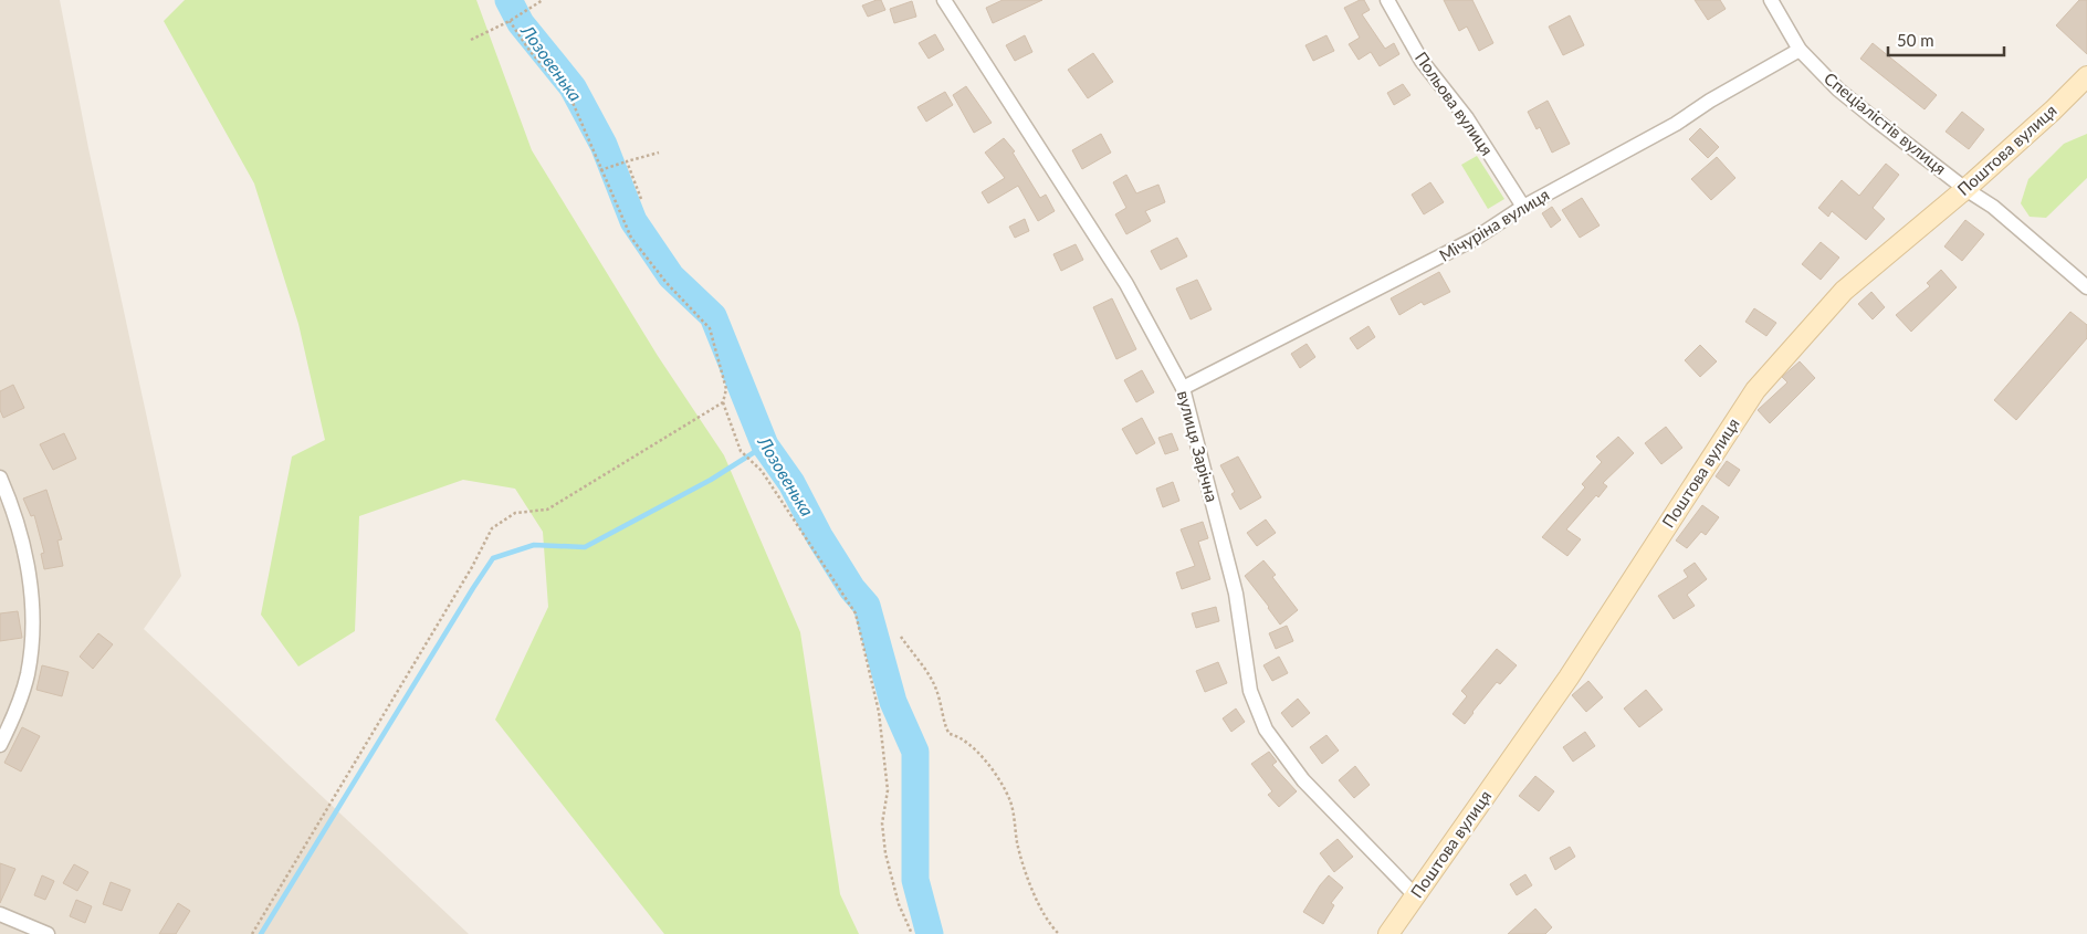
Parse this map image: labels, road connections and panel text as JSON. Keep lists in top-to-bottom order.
{
  "streets": {
    "street": [
      "Польова вулиця",
      "Спеціалістів вулиця",
      "Поштова вулиця",
      "Мічуріна вулиця",
      "вулиця Зарічна"
    ]
  },
  "crossings": [
    ["Польова вулиця", "Мічуріна вулиця"],
    ["Спеціалістів вулиця", "Поштова вулиця"],
    ["Спеціалістів вулиця", "Мічуріна вулиця"],
    ["Поштова вулиця", "вулиця Зарічна"],
    ["Мічуріна вулиця", "вулиця Зарічна"]
  ],
  "water": ["Лозовенька"],
  "scale_bar": "50 m"
}
